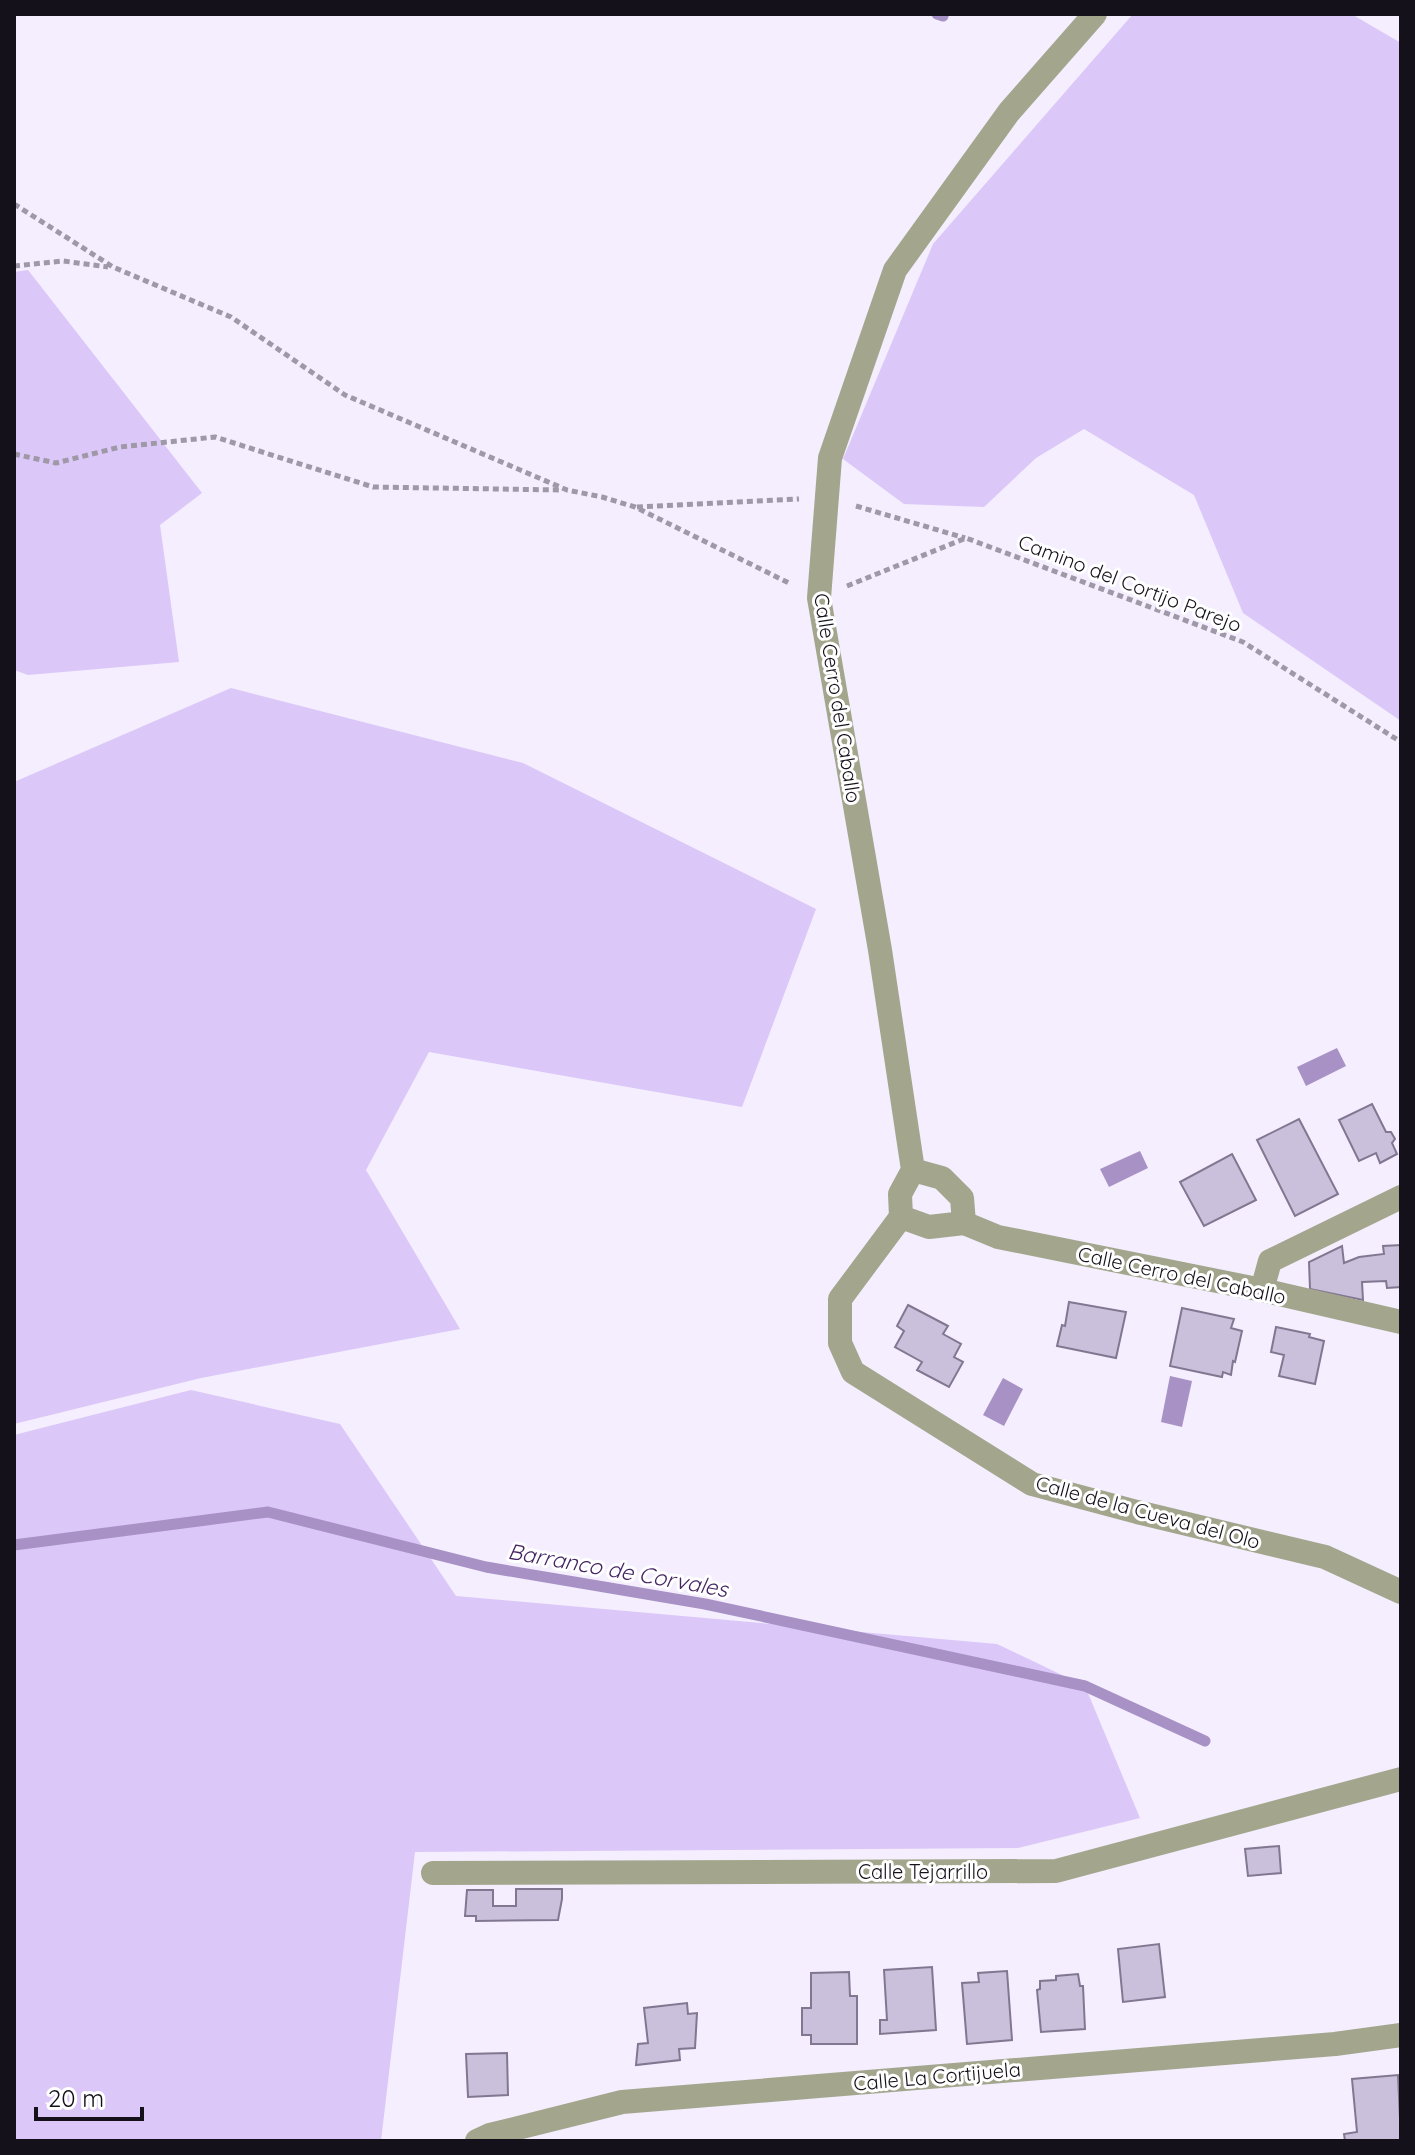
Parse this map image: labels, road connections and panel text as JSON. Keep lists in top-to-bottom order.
{
  "streets": {
    "street": [
      "Calle Cerro del Caballo",
      "Calle de la Cueva del Olo",
      "Calle Tejarrillo",
      "Calle La Cortijuela"
    ],
    "path": ["Camino del Cortijo Parejo"]
  },
  "crossings": [
    ["Camino del Cortijo Parejo", "Calle Cerro del Caballo"],
    ["Calle Cerro del Caballo", "Calle de la Cueva del Olo"]
  ],
  "water": ["Barranco de Corvales"],
  "scale_bar": "20 m"
}
